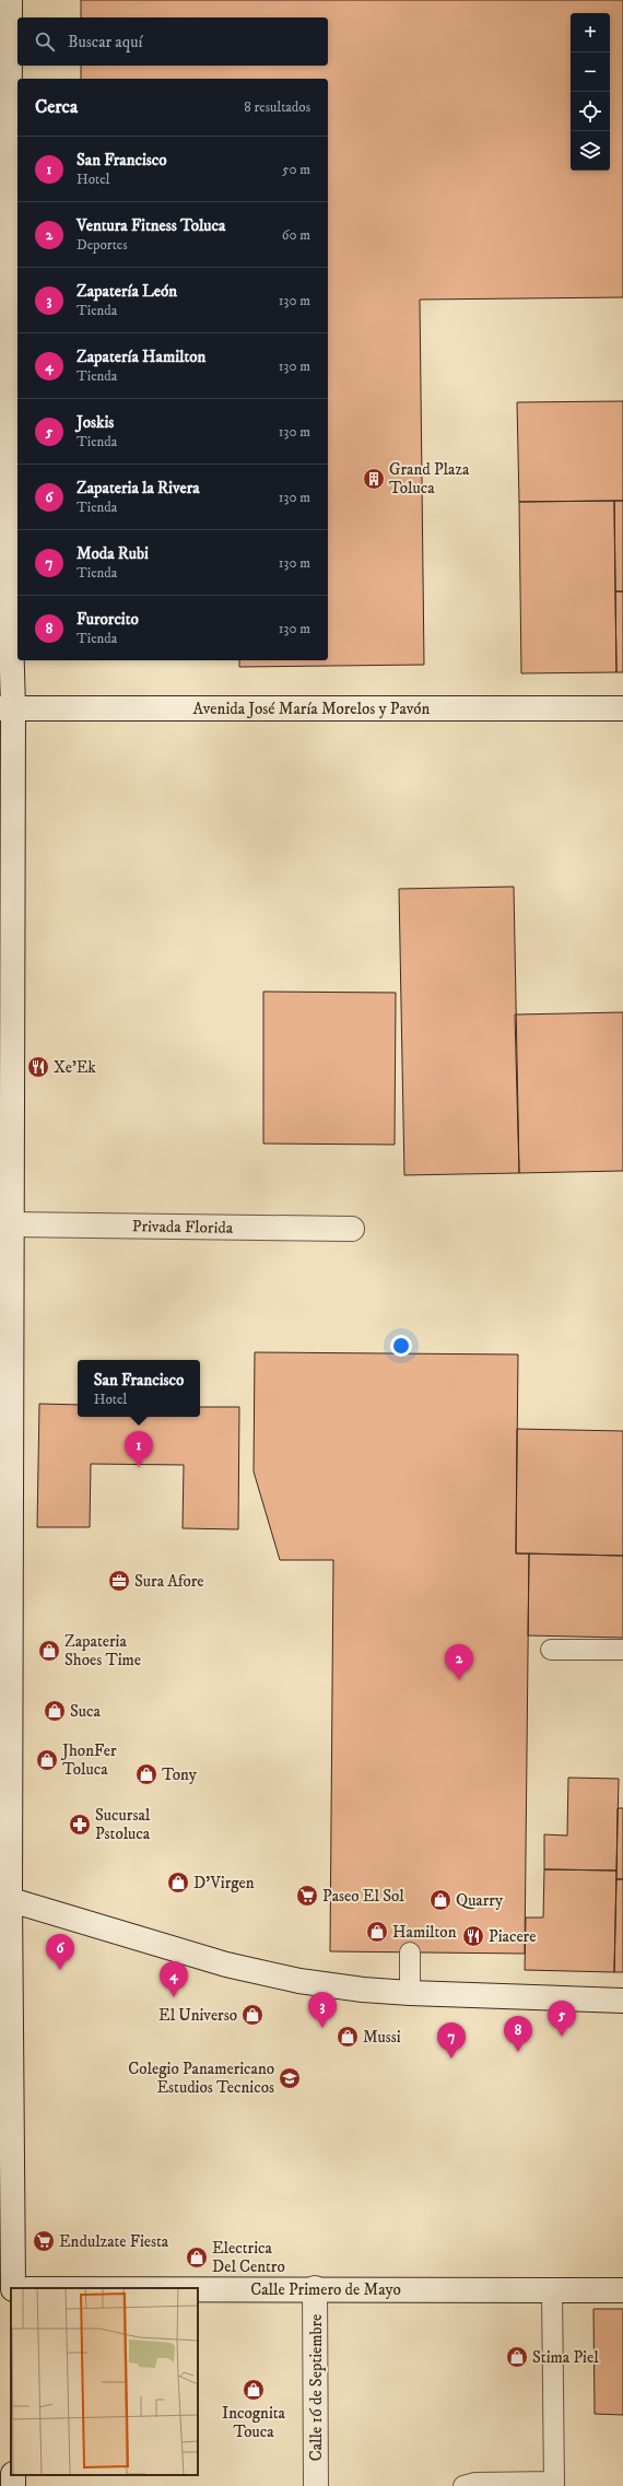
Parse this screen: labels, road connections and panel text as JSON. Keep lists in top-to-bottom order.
{
  "streets": {
    "main road": [
      "Avenida José María Morelos y Pavón",
      "Privada Florida",
      "Calle Primero de Mayo",
      "Calle 16 de Septiembre"
    ]
  },
  "crossings": [
    ["Calle Primero de Mayo", "Calle 16 de Septiembre"]
  ],
  "places": {
    "building": ["Grand Plaza Toluca"],
    "restaurant": ["Xe'Ek", "Piacere"],
    "office": ["Sura Afore"],
    "shop": [
      "Zapateria Shoes Time",
      "Suca",
      "JhonFer Toluca",
      "Tony",
      "D'Virgen",
      "Quarry",
      "Hamilton",
      "El Universo",
      "Mussi",
      "Electrica Del Centro",
      "Stima Piel",
      "Incognita Touca"
    ],
    "pharmacy": ["Sucursal Pstoluca"],
    "supermarket": ["Paseo El Sol", "Endulzate Fiesta"],
    "school or university": ["Colegio Panamericano Estudios Tecnicos"]
  },
  "page": {
    "map_buttons": ["+", "−"],
    "search": "Buscar aquí",
    "heading": ["Cerca", "8 resultados"],
    "list": [
      {
        "mark": "1",
        "name": "San Francisco",
        "note": "Hotel",
        "value": "50 m"
      },
      {
        "mark": "2",
        "name": "Ventura Fitness Toluca",
        "note": "Deportes",
        "value": "60 m"
      },
      {
        "mark": "3",
        "name": "Zapatería León",
        "note": "Tienda",
        "value": "130 m"
      },
      {
        "mark": "4",
        "name": "Zapatería Hamilton",
        "note": "Tienda",
        "value": "130 m"
      },
      {
        "mark": "5",
        "name": "Joskis",
        "note": "Tienda",
        "value": "130 m"
      },
      {
        "mark": "6",
        "name": "Zapateria la Rivera",
        "note": "Tienda",
        "value": "130 m"
      },
      {
        "mark": "7",
        "name": "Moda Rubi",
        "note": "Tienda",
        "value": "130 m"
      },
      {
        "mark": "8",
        "name": "Furorcito",
        "note": "Tienda",
        "value": "130 m"
      }
    ],
    "popup": ["San Francisco", "Hotel"],
    "pins": [
      "1",
      "2",
      "6",
      "4",
      "3",
      "5",
      "8",
      "7"
    ]
  }
}
